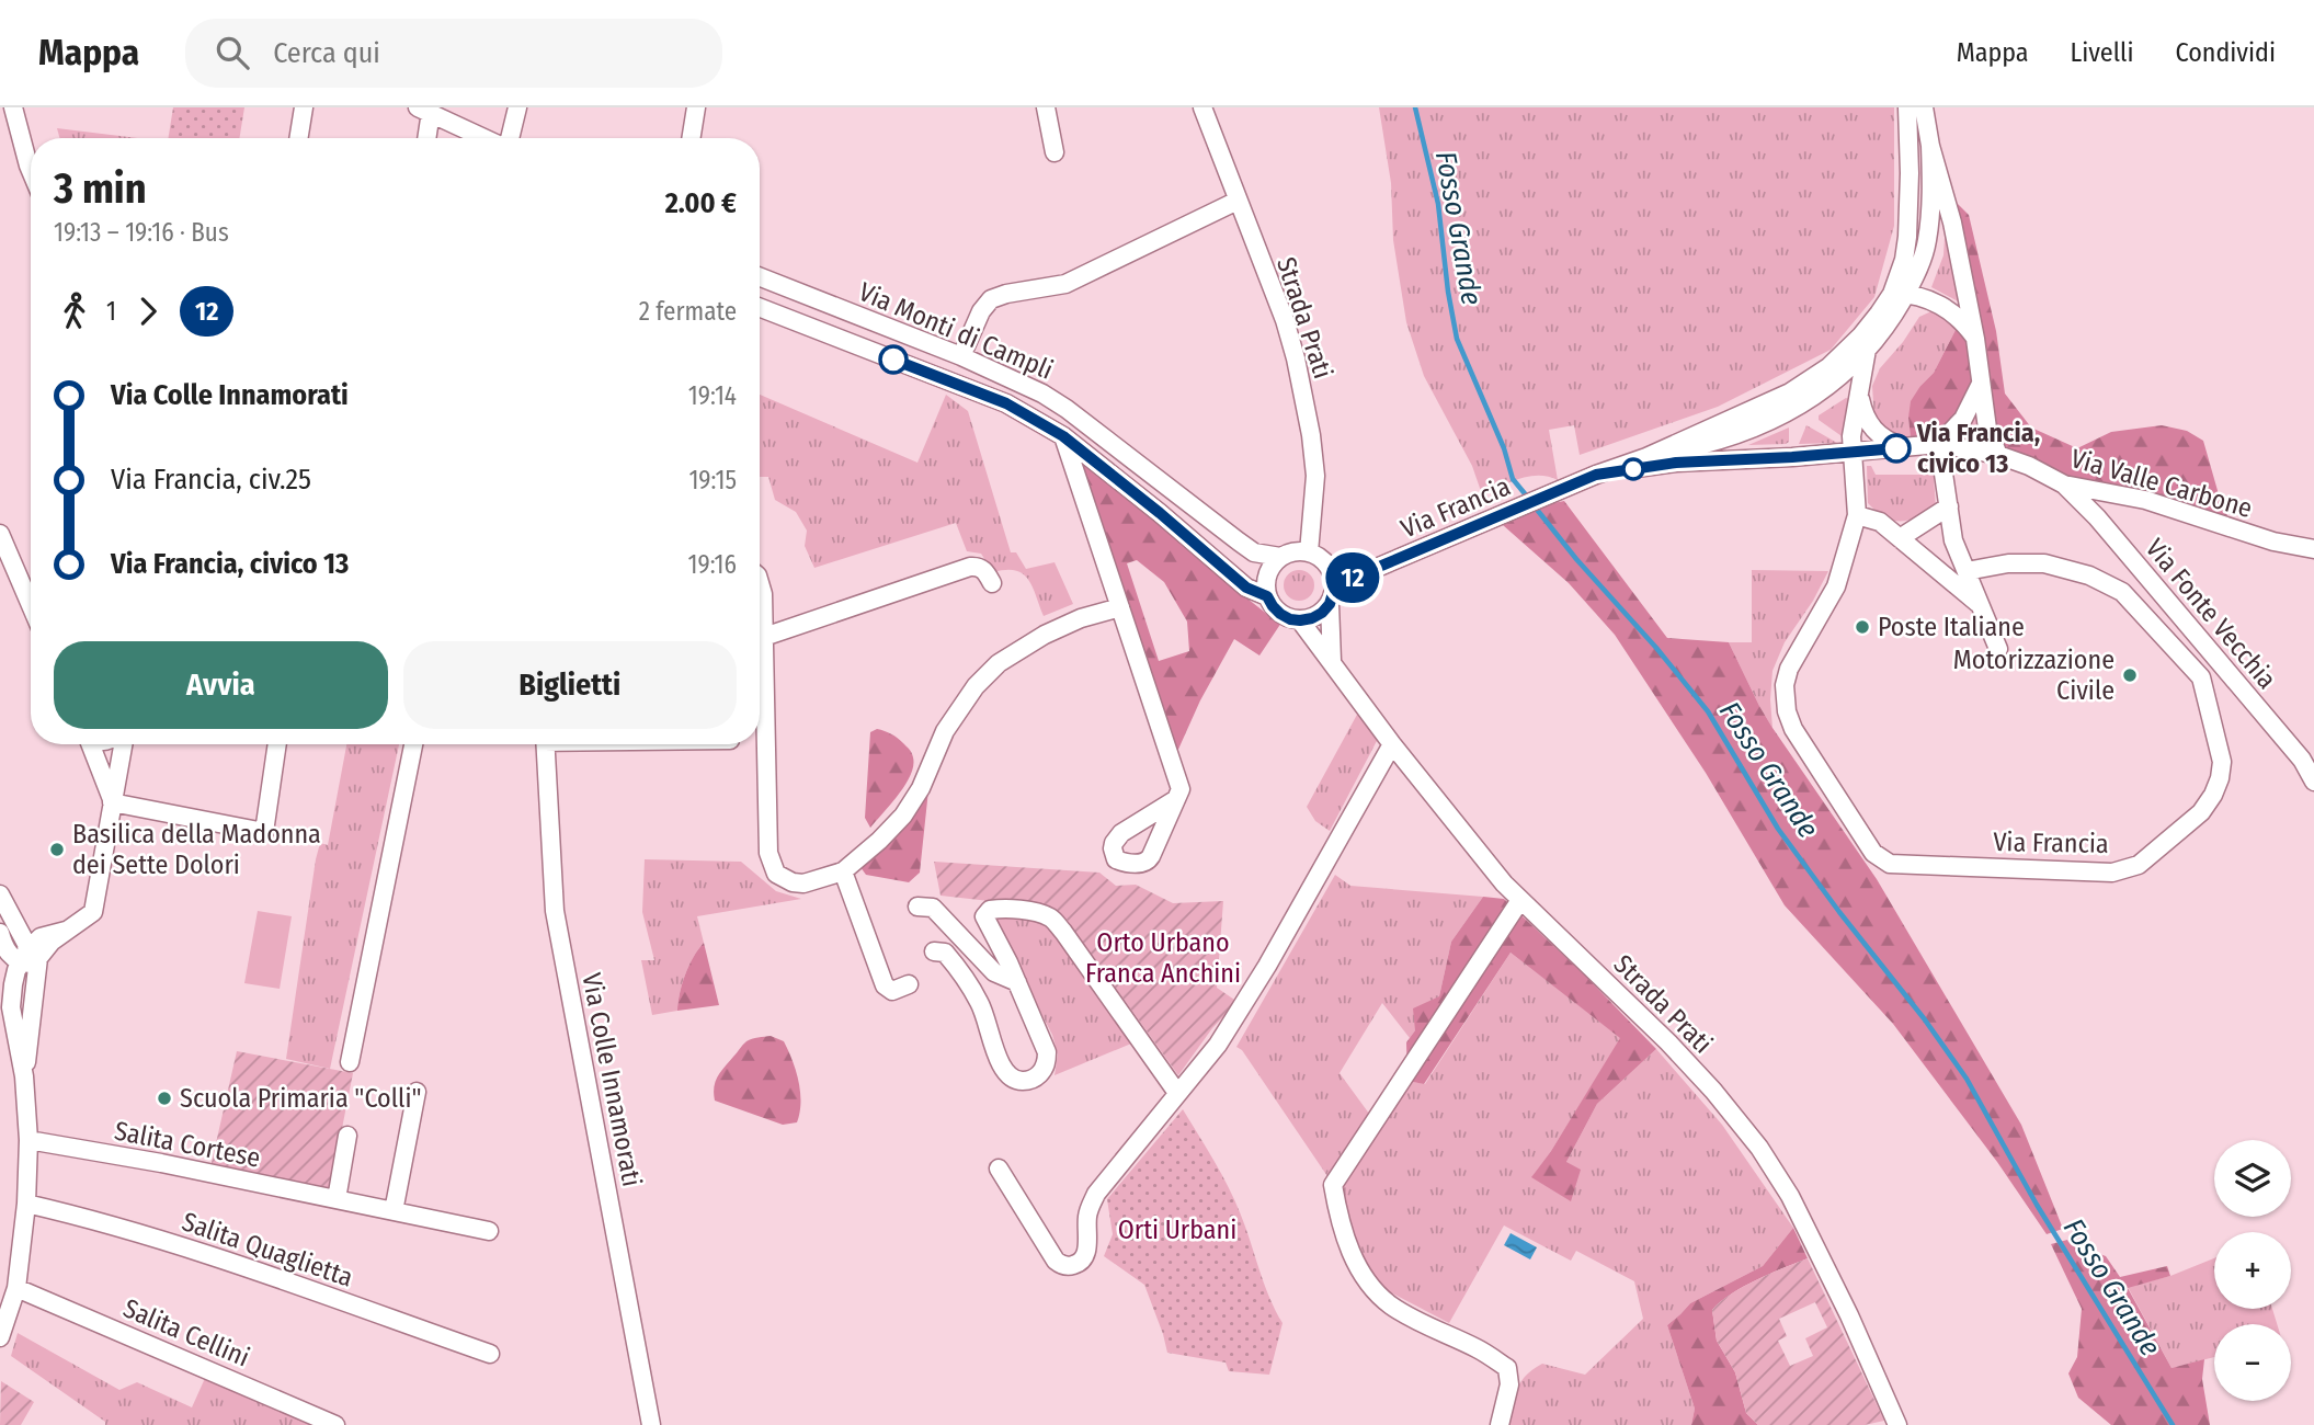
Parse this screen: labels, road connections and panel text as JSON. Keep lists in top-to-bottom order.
{
  "streets": {
    "street": [
      "Strada Prati",
      "Via Monti di Campli",
      "Via Valle Carbone",
      "Via Francia",
      "Via Fonte Vecchia",
      "Via Colle Innamorati",
      "Salita Cortese",
      "Salita Quaglietta",
      "Salita Cellini"
    ]
  },
  "crossings": [
    ["Strada Prati", "Via Monti di Campli"],
    ["Strada Prati", "Via Francia"],
    ["Via Monti di Campli", "Via Francia"],
    ["Via Valle Carbone", "Via Francia"],
    ["Via Valle Carbone", "Via Fonte Vecchia"]
  ],
  "water": ["Fosso Grande"],
  "parks": ["Orto Urbano Franca Anchini", "Orti Urbani"],
  "places": [
    "Via Francia, civico 13",
    "Poste Italiane",
    "Motorizzazione Civile",
    "Basilica della Madonna dei Sette Dolori",
    "Scuola Primaria \"Colli\""
  ],
  "lines": ["bus line 12"],
  "page": {
    "header": "Mappa",
    "search": "Cerca qui",
    "nav": ["Mappa", "Livelli", "Condividi"],
    "on_map": "12",
    "heading": ["3 min", "19:13 – 19:16 · Bus", "2.00 €"],
    "legs": ["1", "12", "2 fermate"],
    "list": [
      {
        "name": "Via Colle Innamorati",
        "value": "19:14"
      },
      {
        "name": "Via Francia, civ.25",
        "value": "19:15"
      },
      {
        "name": "Via Francia, civico 13",
        "value": "19:16"
      }
    ],
    "buttons": ["Avvia", "Biglietti"],
    "map_buttons": ["+", "−"]
  }
}
